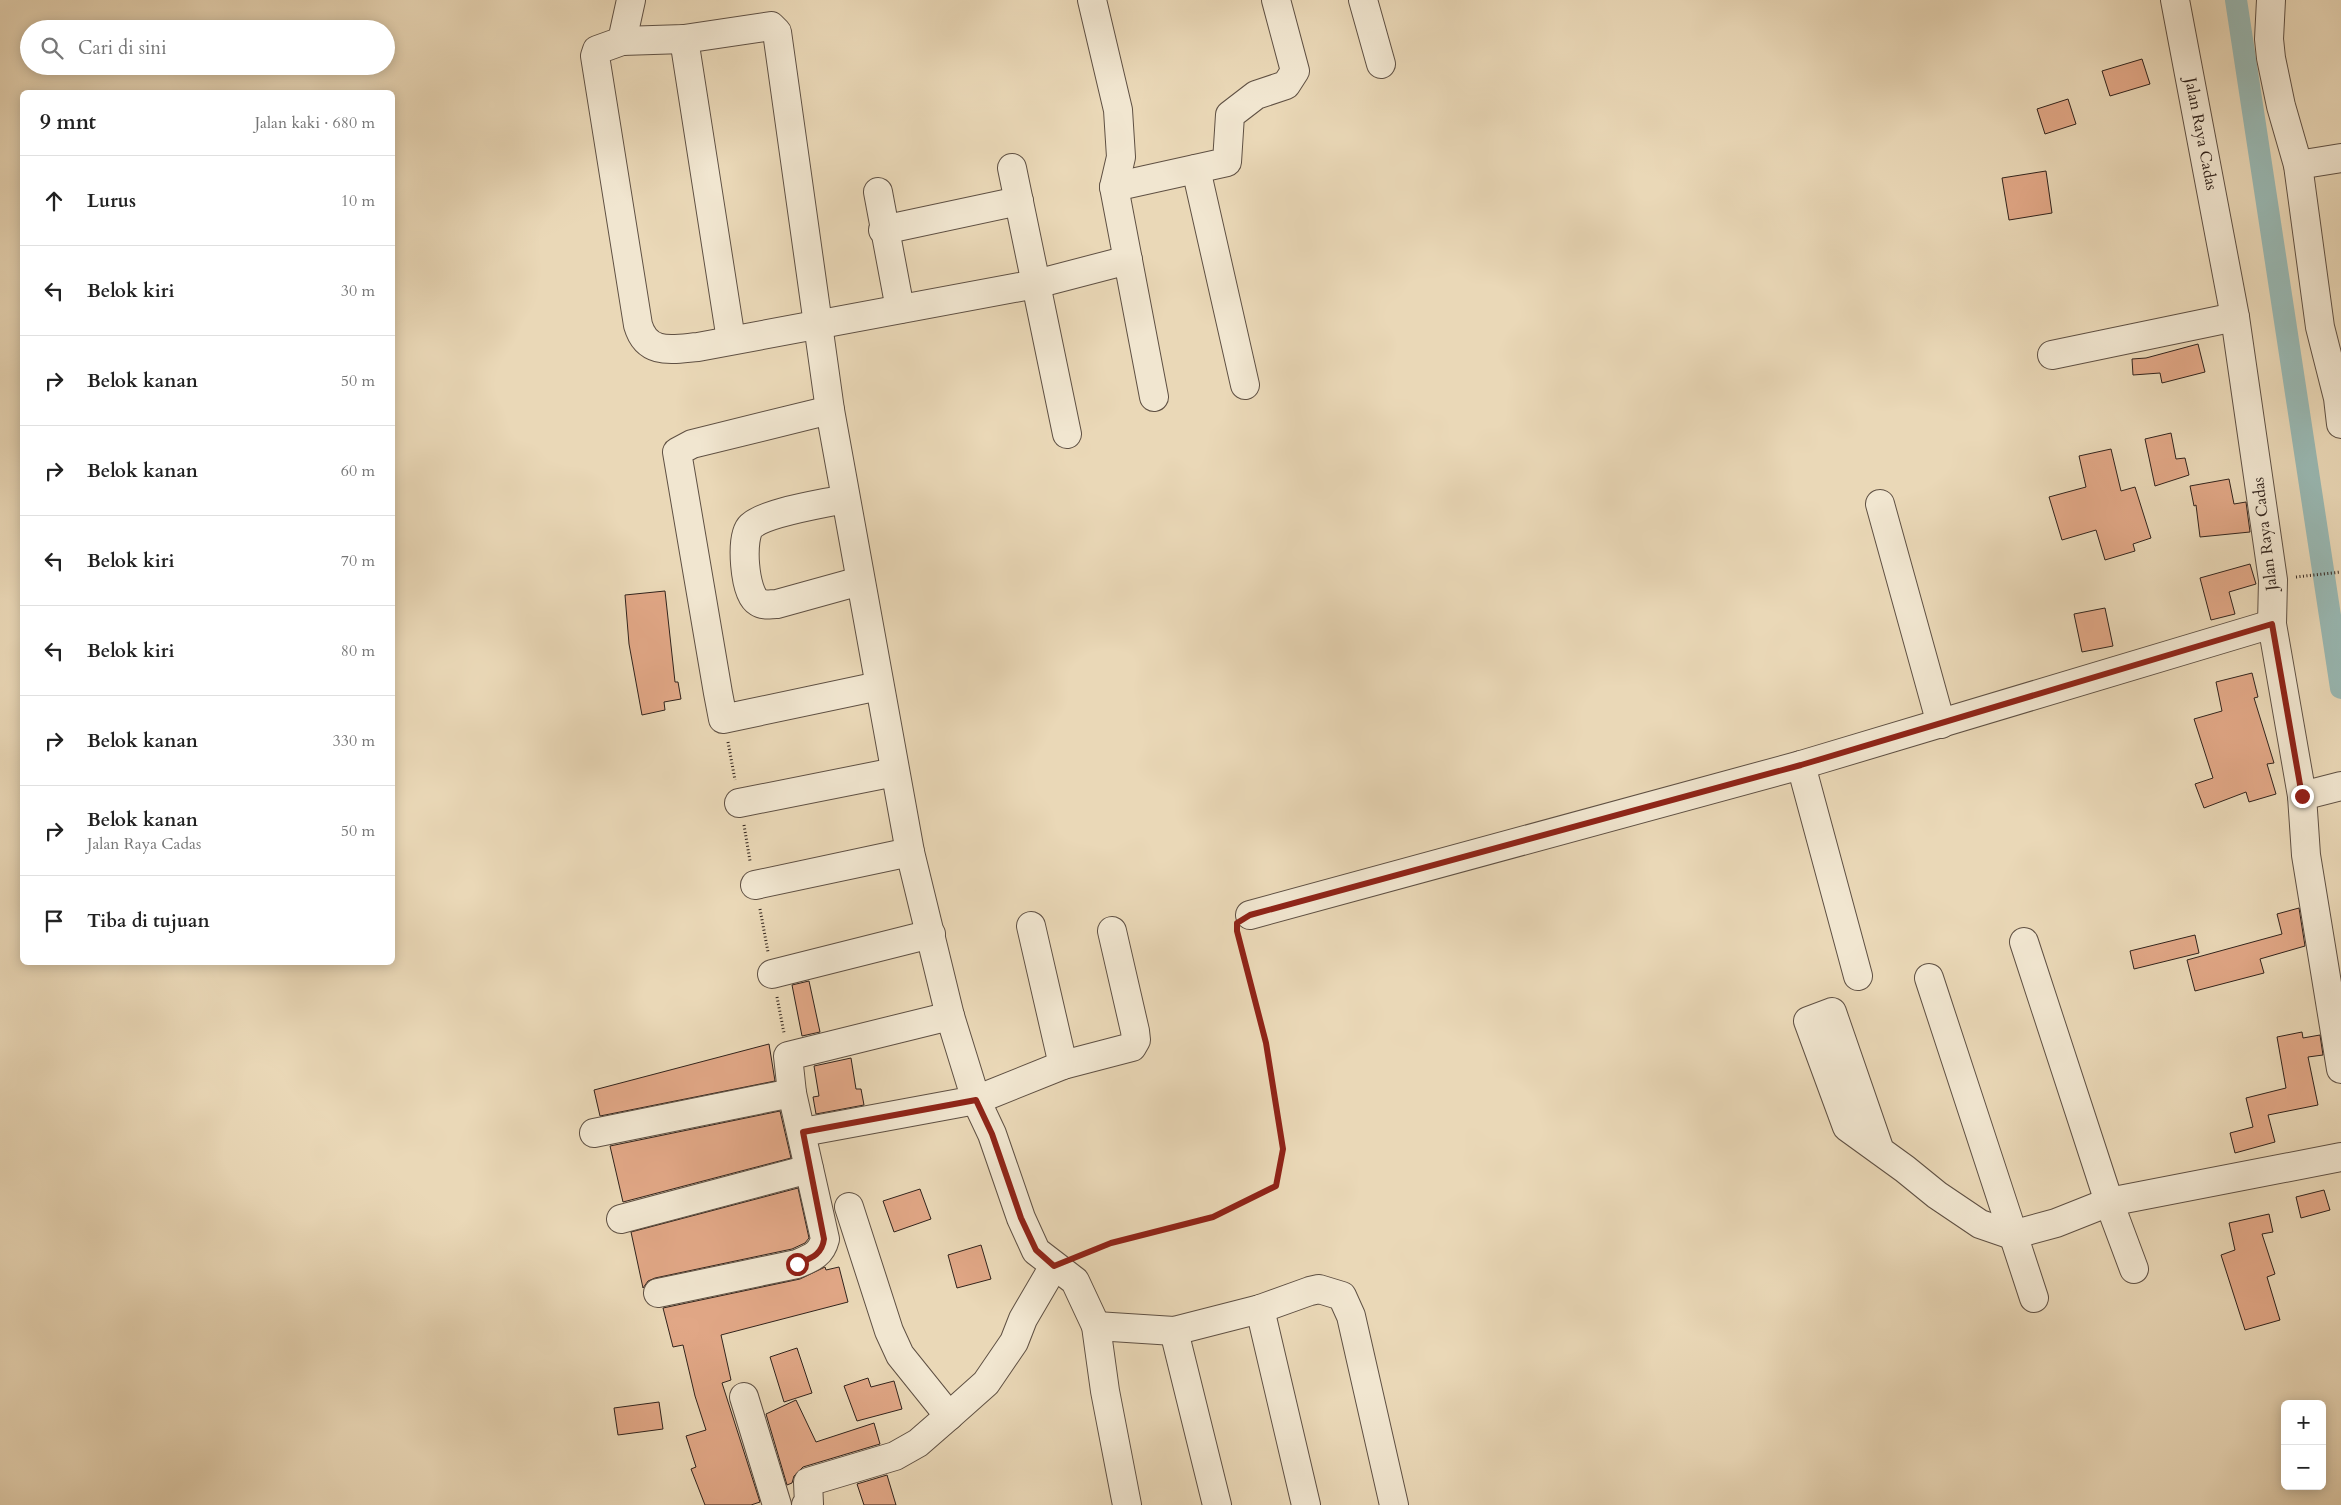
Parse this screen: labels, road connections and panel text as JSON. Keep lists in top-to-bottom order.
{
  "streets": {
    "street": ["Jalan Raya Cadas"]
  },
  "page": {
    "search": "Cari di sini",
    "heading": ["9 mnt", "Jalan kaki · 680 m"],
    "list": [
      ["Lurus", "10 m"],
      ["Belok kiri", "30 m"],
      ["Belok kanan", "50 m"],
      ["Belok kanan", "60 m"],
      ["Belok kiri", "70 m"],
      ["Belok kiri", "80 m"],
      ["Belok kanan", "330 m"],
      ["Belok kanan", "Jalan Raya Cadas", "50 m"],
      "Tiba di tujuan"
    ],
    "map_buttons": ["+", "−"]
  }
}
